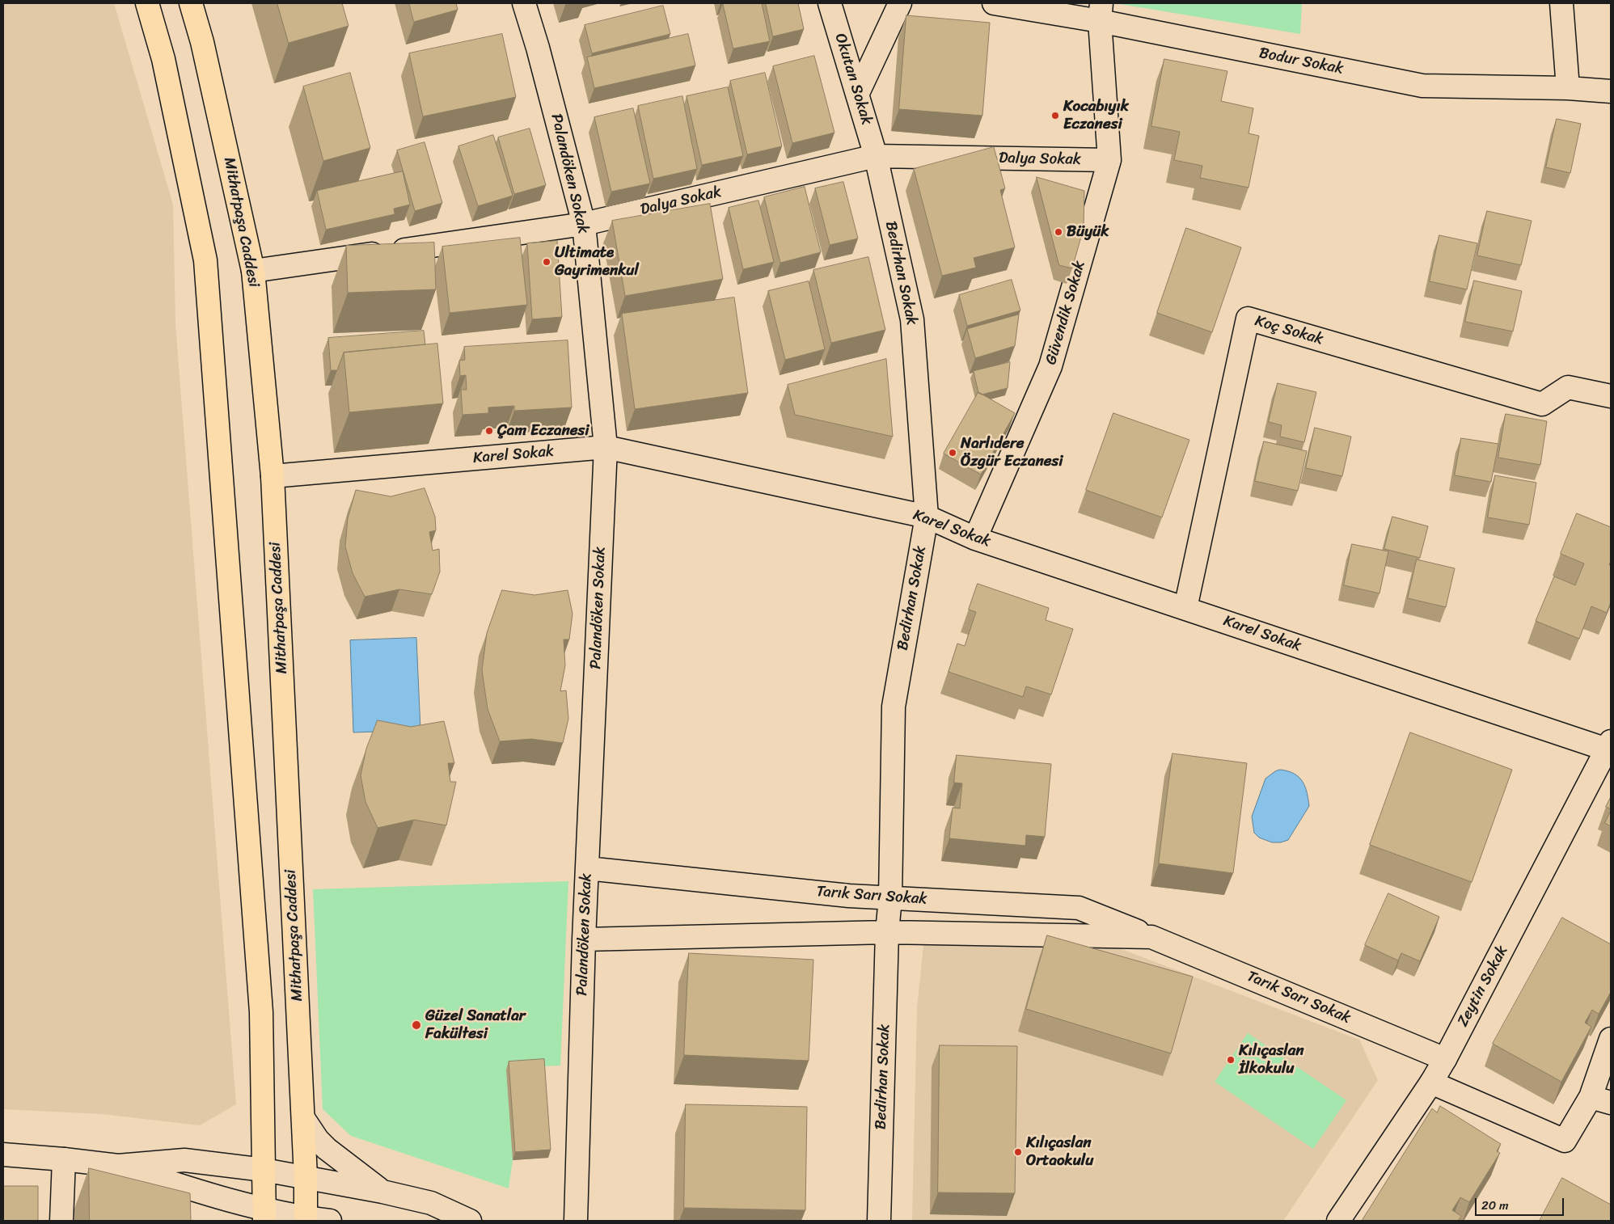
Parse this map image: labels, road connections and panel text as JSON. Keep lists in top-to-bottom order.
{
  "streets": {
    "main road": ["Mithatpaşa Caddesi"],
    "street": [
      "Bodur Sokak",
      "Okutan Sokak",
      "Dalya Sokak",
      "Palandöken Sokak",
      "Bedirhan Sokak",
      "Güvendik Sokak",
      "Koç Sokak",
      "Karel Sokak",
      "Tarık Sarı Sokak",
      "Zeytin Sokak"
    ]
  },
  "crossings": [
    ["Bodur Sokak", "Güvendik Sokak"],
    ["Okutan Sokak", "Dalya Sokak"],
    ["Okutan Sokak", "Bedirhan Sokak"],
    ["Dalya Sokak", "Palandöken Sokak"],
    ["Dalya Sokak", "Mithatpaşa Caddesi"],
    ["Dalya Sokak", "Bedirhan Sokak"],
    ["Dalya Sokak", "Güvendik Sokak"],
    ["Palandöken Sokak", "Karel Sokak"],
    ["Palandöken Sokak", "Tarık Sarı Sokak"],
    ["Mithatpaşa Caddesi", "Karel Sokak"],
    ["Bedirhan Sokak", "Karel Sokak"],
    ["Bedirhan Sokak", "Tarık Sarı Sokak"],
    ["Güvendik Sokak", "Karel Sokak"],
    ["Koç Sokak", "Karel Sokak"],
    ["Karel Sokak", "Zeytin Sokak"],
    ["Tarık Sarı Sokak", "Zeytin Sokak"]
  ],
  "places": [
    "Kocabıyık Eczanesi",
    "Büyük",
    "Ultimate Gayrimenkul",
    "Çam Eczanesi",
    "Narlıdere Özgür Eczanesi",
    "Güzel Sanatlar Fakültesi",
    "Kılıçaslan İlkokulu",
    "Kılıçaslan Ortaokulu"
  ],
  "scale_bar": "20 m"
}
